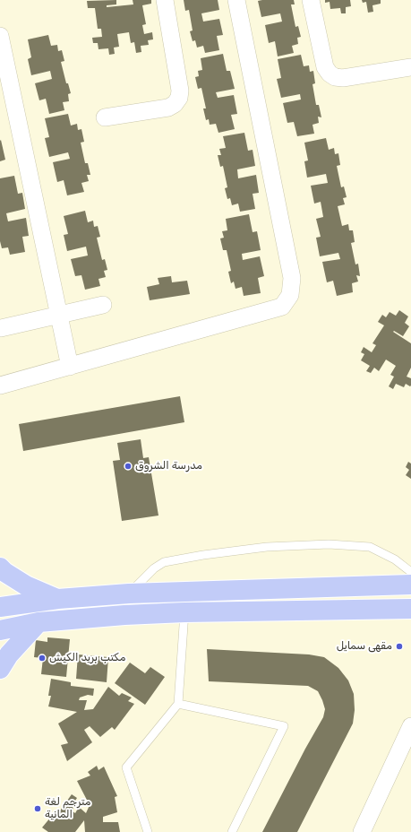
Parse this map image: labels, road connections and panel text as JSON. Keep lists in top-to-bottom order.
{
  "places": [
    "مدرسة الشروق",
    "مقهى سمايل",
    "مكتب بريد الكيش",
    "مترجم لغة المانية"
  ]
}
